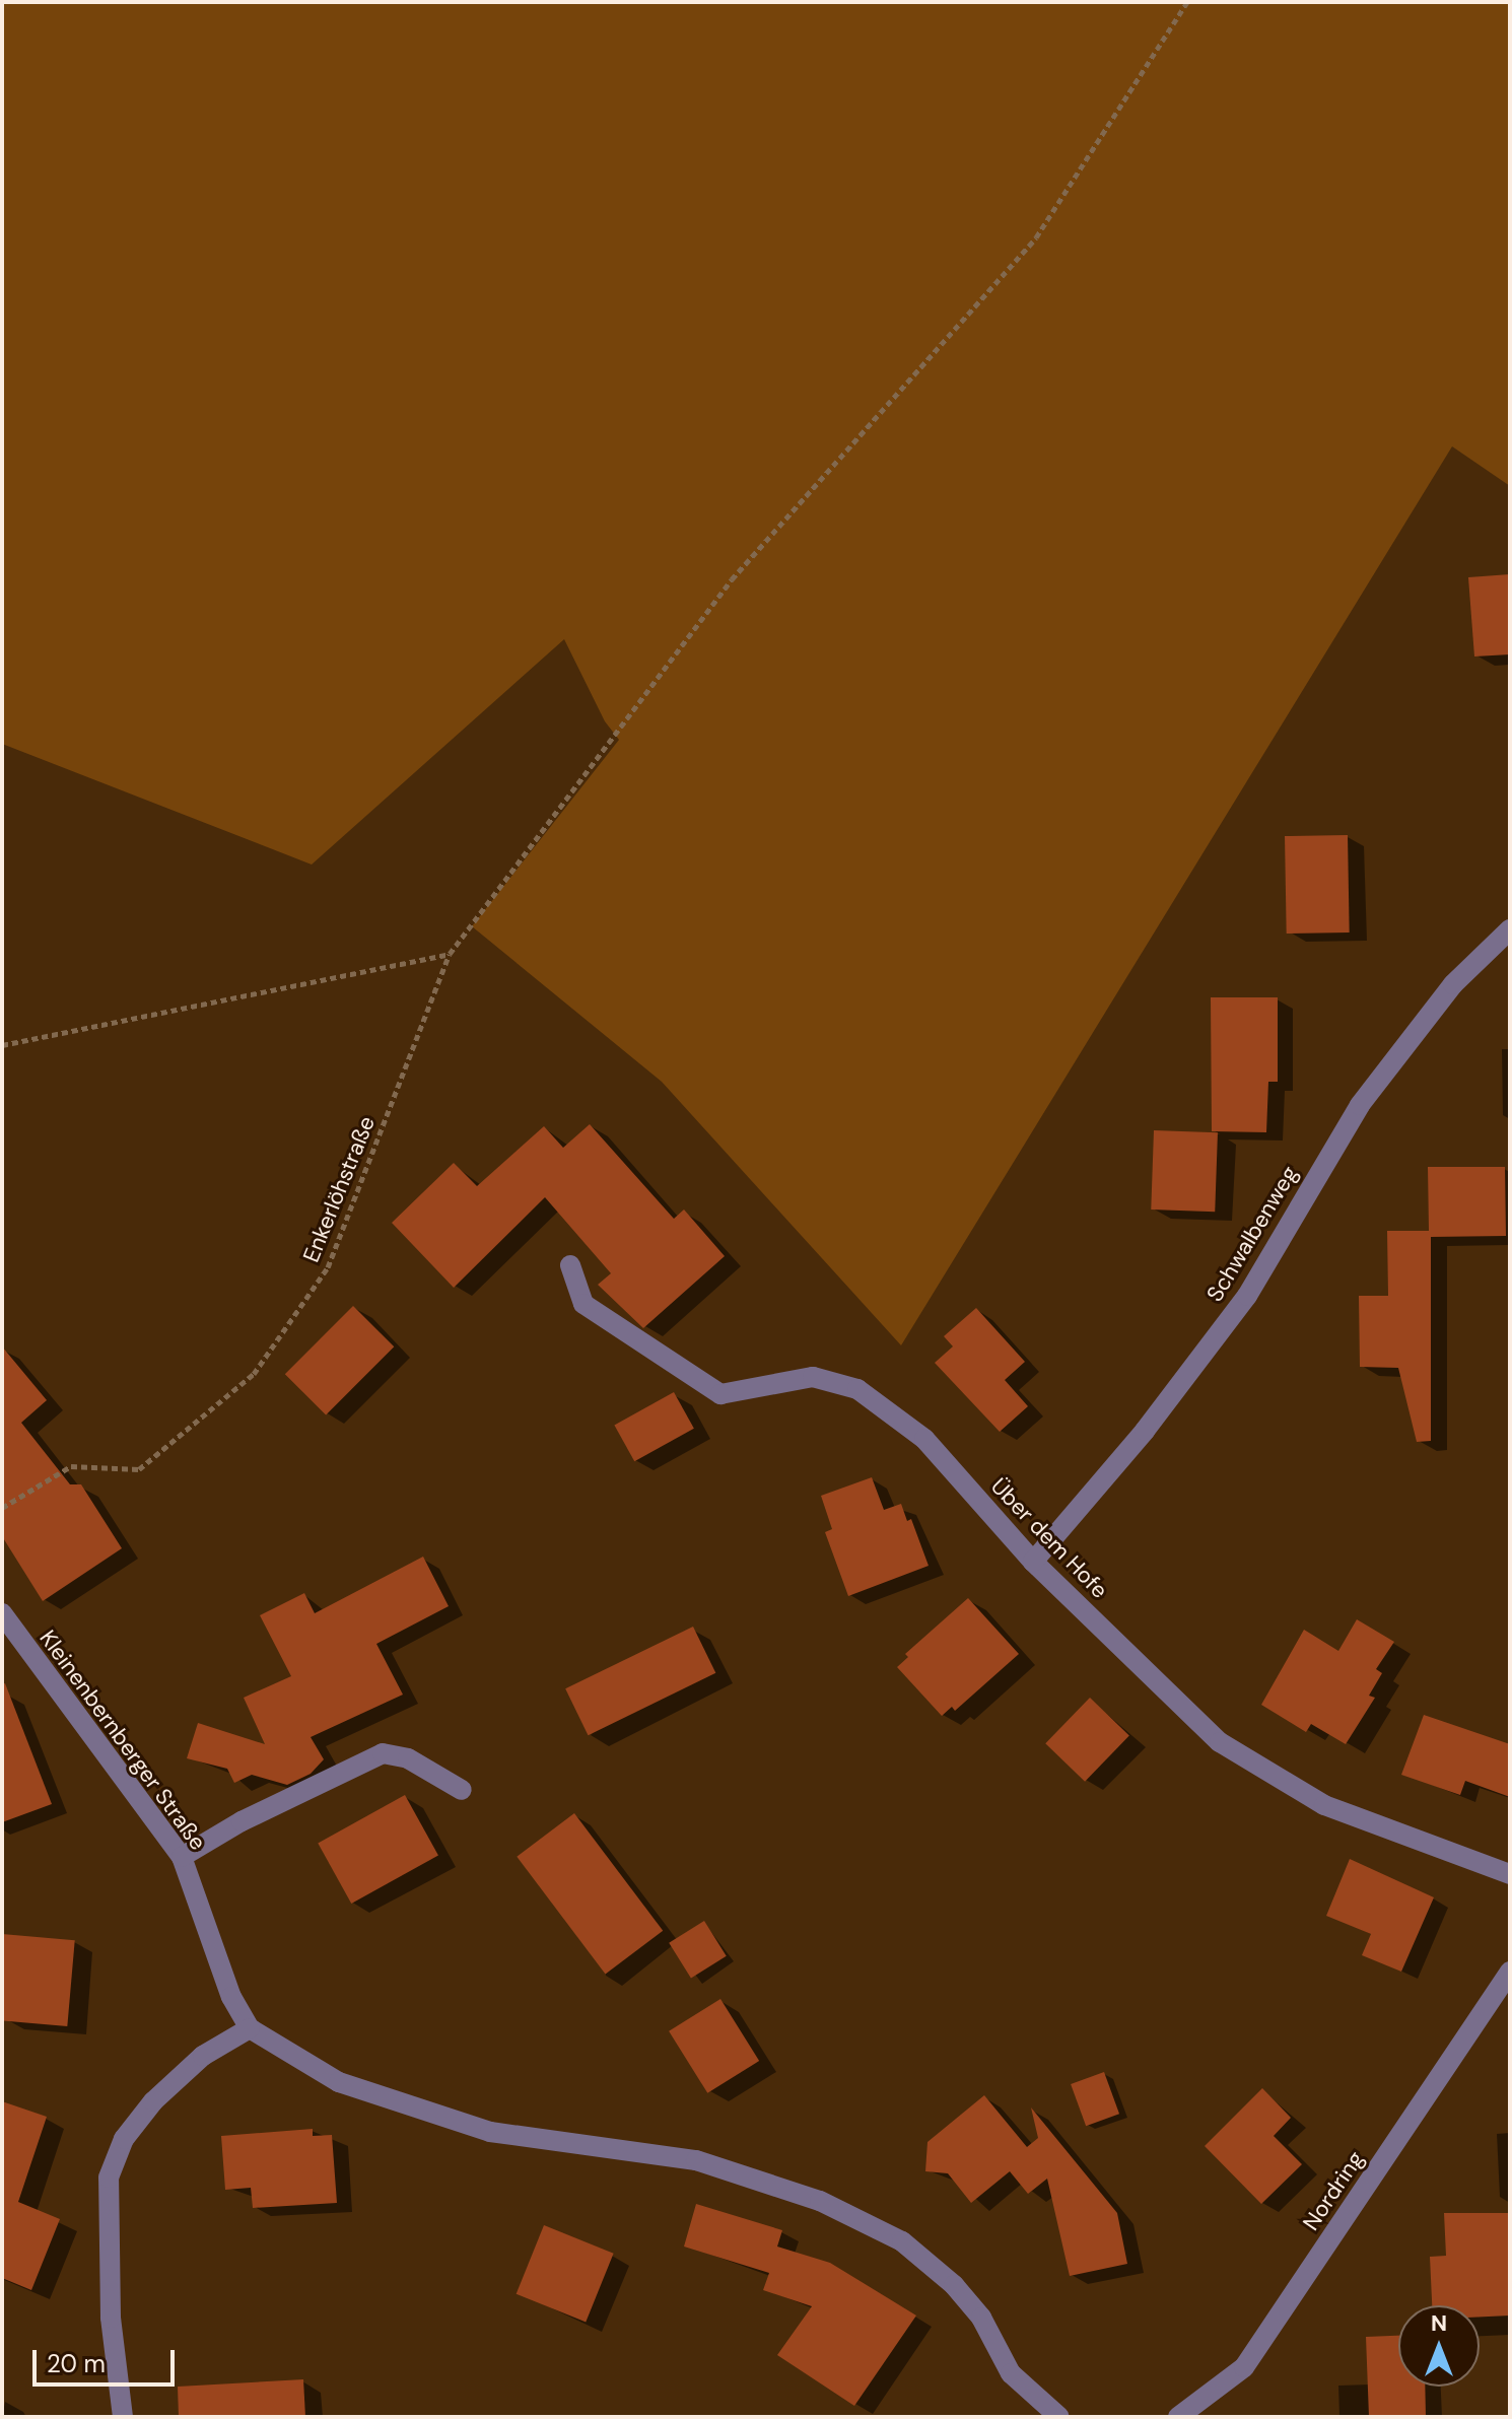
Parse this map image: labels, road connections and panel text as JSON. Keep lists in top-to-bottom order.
{
  "streets": {
    "street": [
      "Schwalbenweg",
      "Über dem Hofe",
      "Kleinenbernberger Straße",
      "Nordring"
    ],
    "path": ["Enkerlöhstraße"]
  },
  "crossings": [
    ["Schwalbenweg", "Über dem Hofe"]
  ],
  "scale_bar": "20 m",
  "north": "top"
}
